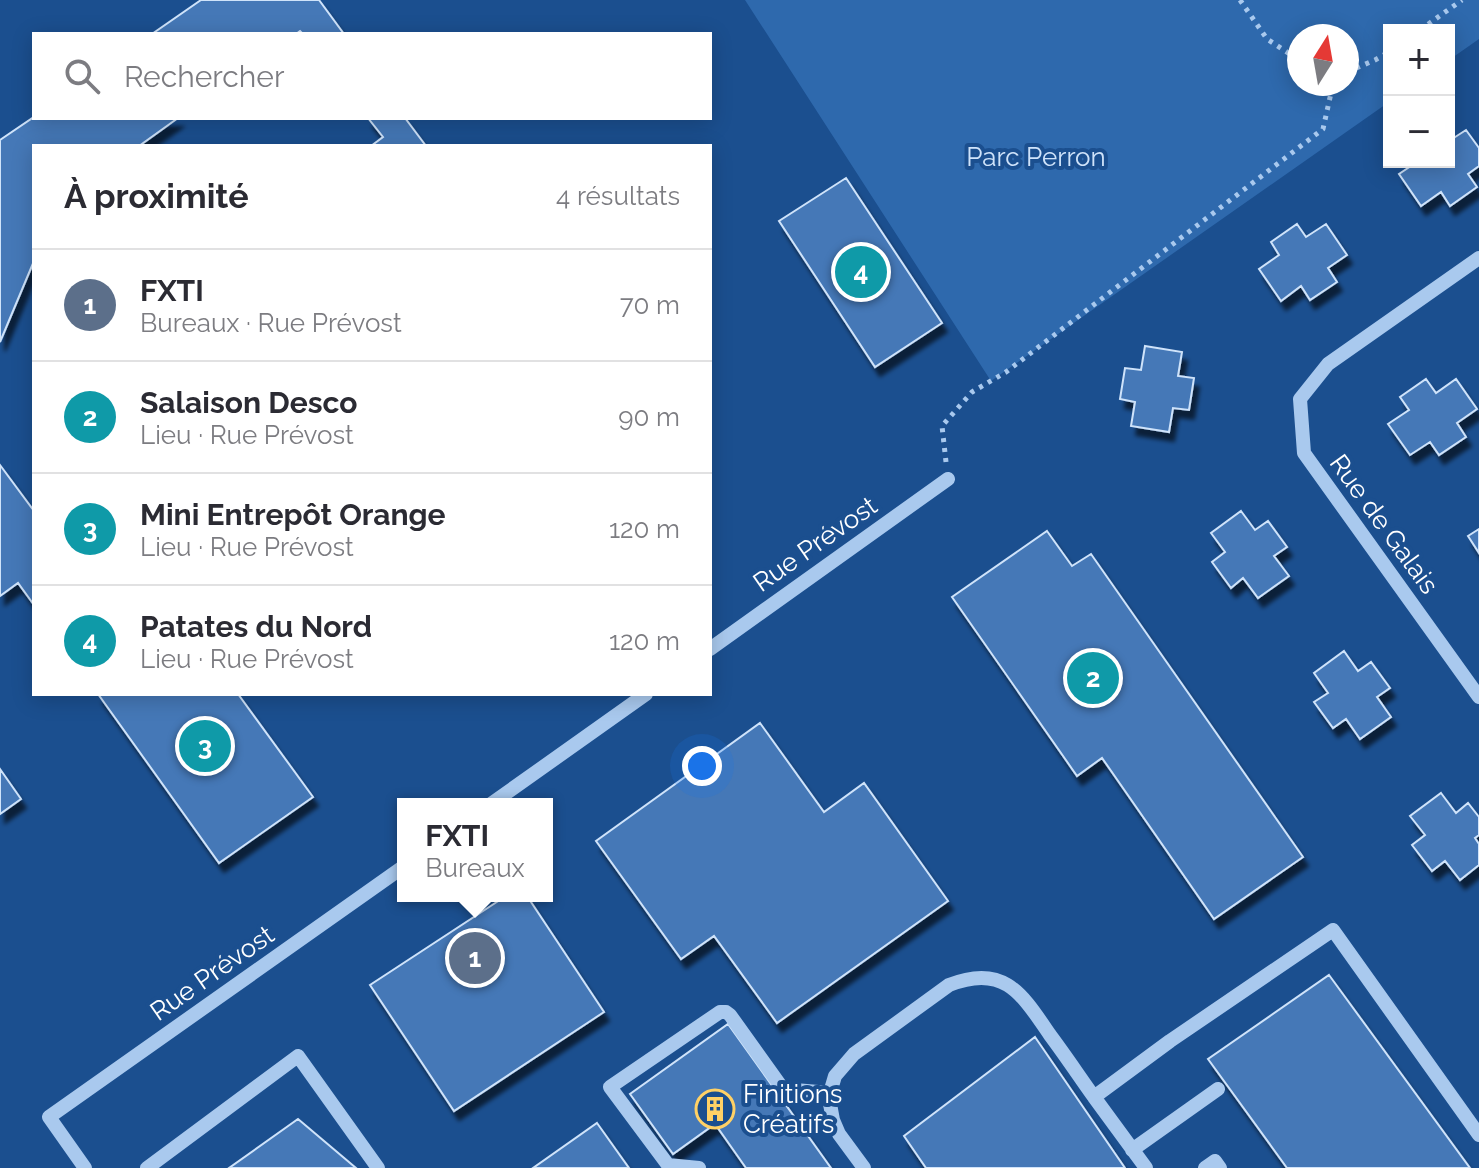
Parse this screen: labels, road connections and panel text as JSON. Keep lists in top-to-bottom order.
{
  "streets": {
    "street": ["Rue de Galais", "Rue Prévost"]
  },
  "parks": ["Parc Perron"],
  "places": {
    "building": ["Finitions Créatifs"]
  },
  "north": "top",
  "page": {
    "map_buttons": ["+", "−"],
    "search": "Rechercher",
    "heading": ["À proximité", "4 résultats"],
    "pins": [
      "4",
      "2",
      "3",
      "1"
    ],
    "list": [
      {
        "mark": "1",
        "name": "FXTI",
        "note": "Bureaux · Rue Prévost",
        "value": "70 m"
      },
      {
        "mark": "2",
        "name": "Salaison Desco",
        "note": "Lieu · Rue Prévost",
        "value": "90 m"
      },
      {
        "mark": "3",
        "name": "Mini Entrepôt Orange",
        "note": "Lieu · Rue Prévost",
        "value": "120 m"
      },
      {
        "mark": "4",
        "name": "Patates du Nord",
        "note": "Lieu · Rue Prévost",
        "value": "120 m"
      }
    ],
    "popup": ["FXTI", "Bureaux"]
  }
}
